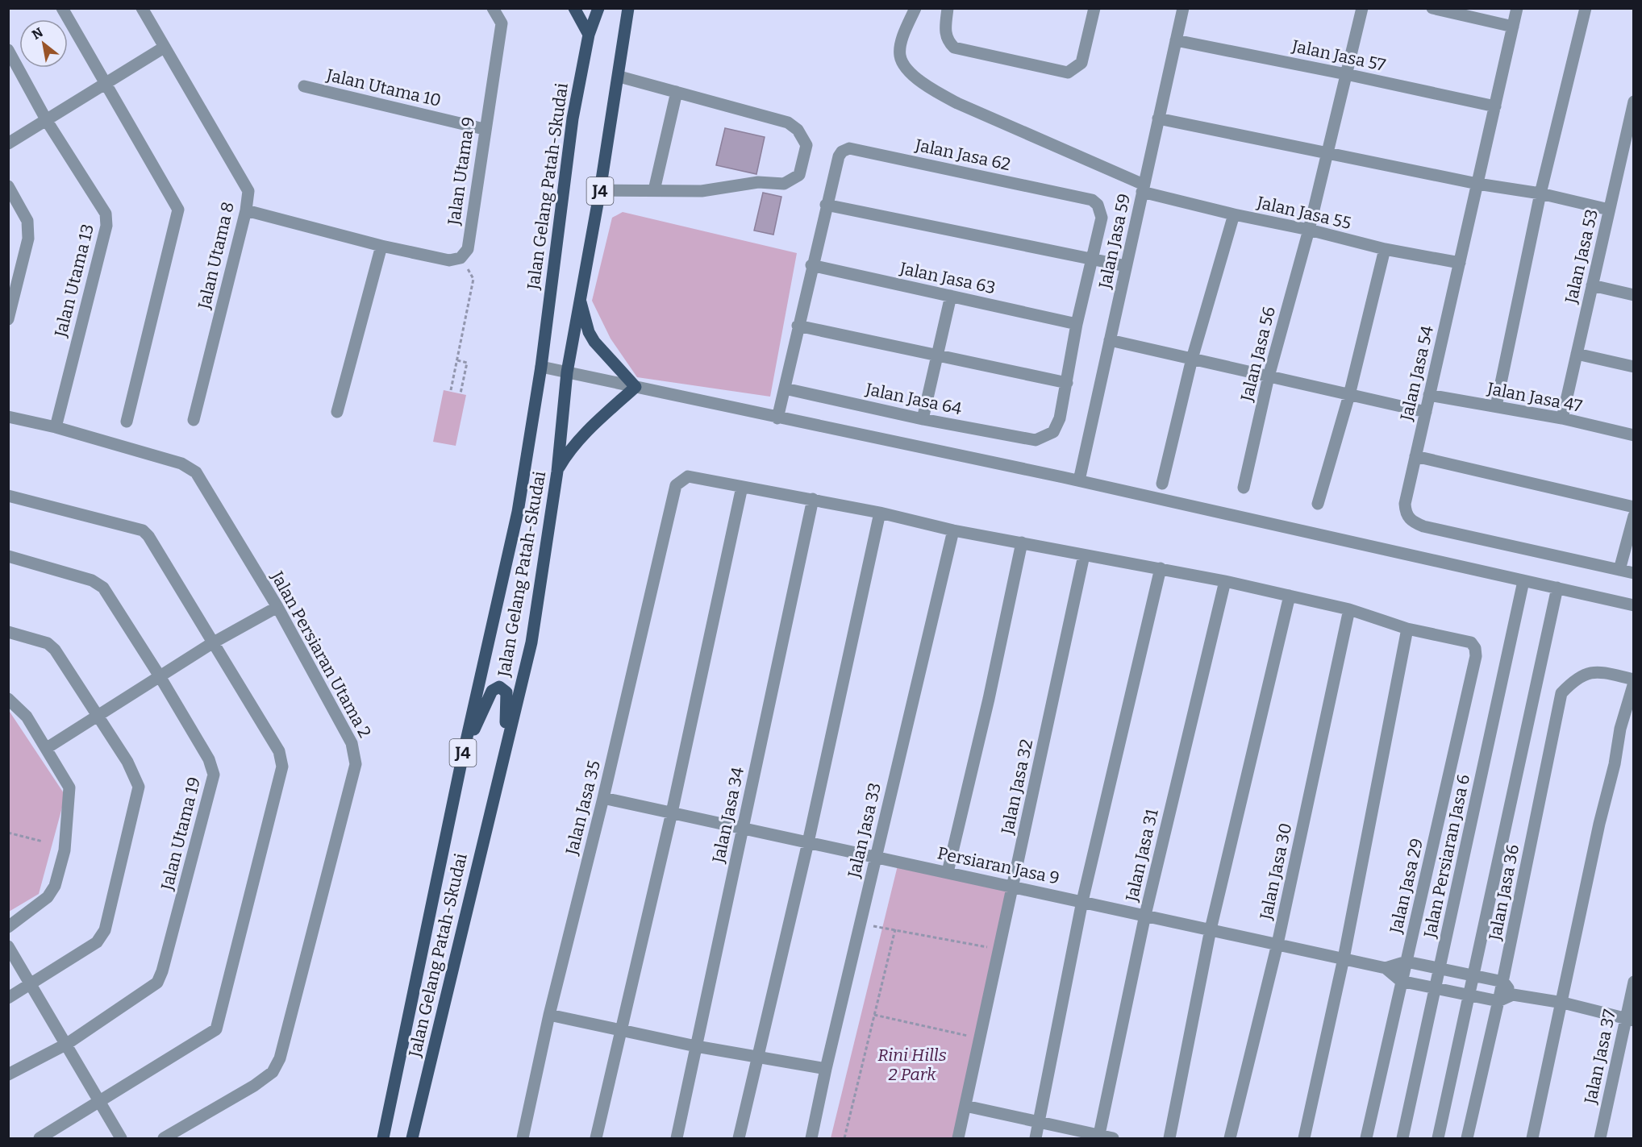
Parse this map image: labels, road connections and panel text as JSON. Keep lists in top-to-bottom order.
{
  "streets": {
    "main road": ["Jalan Gelang Patah-Skudai", "J4"],
    "street": [
      "Jalan Jasa 57",
      "Jalan Utama 10",
      "Jalan Jasa 62",
      "Jalan Utama 9",
      "Jalan Jasa 55",
      "Jalan Jasa 59",
      "Jalan Utama 8",
      "Jalan Jasa 53",
      "Jalan Jasa 63",
      "Jalan Utama 13",
      "Jalan Jasa 56",
      "Jalan Jasa 54",
      "Jalan Jasa 47",
      "Jalan Jasa 64",
      "Jalan Persiaran Utama 2",
      "Jalan Jasa 32",
      "Jalan Jasa 35",
      "Jalan Jasa 34",
      "Jalan Jasa 33",
      "Jalan Utama 19",
      "Jalan Jasa 31",
      "Jalan Persiaran Jasa 6",
      "Persiaran Jasa 9",
      "Jalan Jasa 30",
      "Jalan Jasa 29",
      "Jalan Jasa 36",
      "Jalan Jasa 37"
    ]
  },
  "crossings": [
    ["Jalan Jasa 57", "Jalan Jasa 59"],
    ["Jalan Jasa 57", "Jalan Jasa 56"],
    ["Jalan Jasa 57", "Jalan Jasa 54"],
    ["Jalan Utama 10", "Jalan Utama 9"],
    ["Jalan Jasa 62", "Jalan Jasa 63"],
    ["Jalan Jasa 62", "Jalan Jasa 64"],
    ["Jalan Jasa 55", "Jalan Jasa 59"],
    ["Jalan Jasa 55", "Jalan Jasa 56"],
    ["Jalan Jasa 55", "Jalan Jasa 54"],
    ["Jalan Jasa 53", "Jalan Jasa 47"],
    ["Jalan Utama 13", "Jalan Persiaran Utama 2"],
    ["Jalan Jasa 54", "Jalan Jasa 47"],
    ["Jalan Jasa 32", "Persiaran Jasa 9"],
    ["Jalan Jasa 35", "Persiaran Jasa 9"],
    ["Jalan Jasa 34", "Persiaran Jasa 9"],
    ["Jalan Jasa 33", "Persiaran Jasa 9"],
    ["Jalan Jasa 31", "Persiaran Jasa 9"],
    ["Jalan Persiaran Jasa 6", "Persiaran Jasa 9"],
    ["Persiaran Jasa 9", "Jalan Jasa 30"],
    ["Persiaran Jasa 9", "Jalan Jasa 29"],
    ["Persiaran Jasa 9", "Jalan Jasa 36"]
  ],
  "parks": ["Rini Hills 2 Park"],
  "north": "top left"
}
